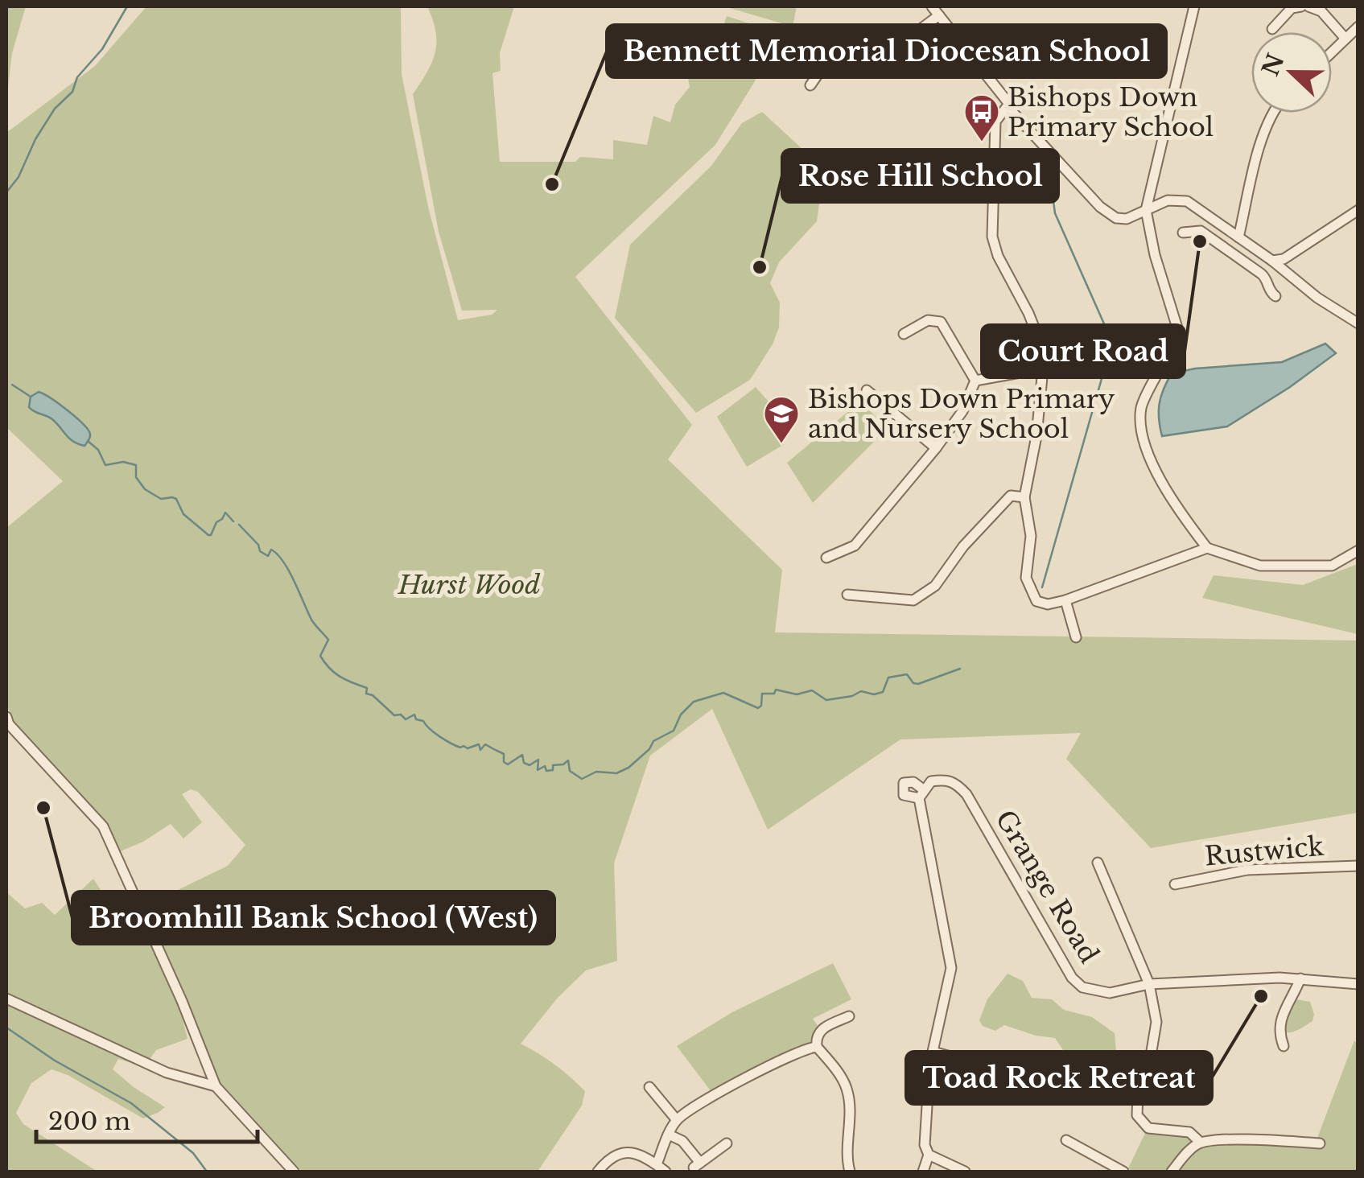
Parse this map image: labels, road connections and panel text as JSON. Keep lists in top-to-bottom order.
{
  "streets": {
    "street": ["Rustwick", "Grange Road"]
  },
  "parks": ["Hurst Wood"],
  "places": {
    "bus stop": ["Bishops Down Primary School"],
    "other": [
      "Bennett Memorial Diocesan School",
      "Court Road",
      "Rose Hill School",
      "Broomhill Bank School (West)",
      "Toad Rock Retreat"
    ],
    "school or university": ["Bishops Down Primary and Nursery School"]
  },
  "scale_bar": "200 m",
  "north": "left"
}
